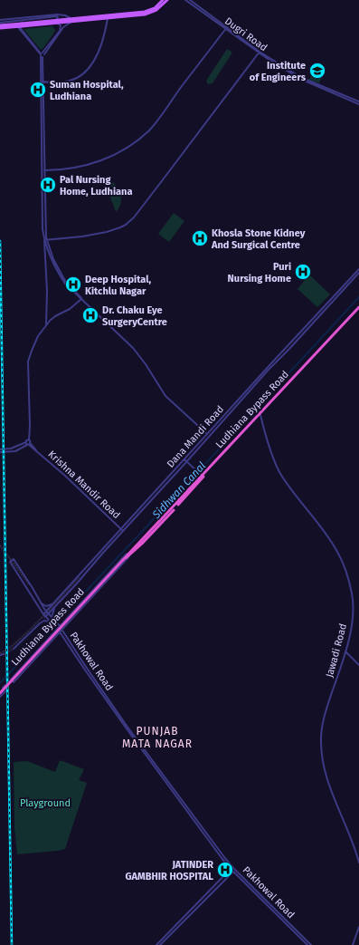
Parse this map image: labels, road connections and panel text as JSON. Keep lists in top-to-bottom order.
{
  "streets": {
    "highway": ["Ludhiana Bypass Road"],
    "street": [
      "Dugri Road",
      "Dana Mandi Road",
      "Krishna Mandir Road",
      "Jawadi Road",
      "Pakhowal Road"
    ]
  },
  "crossings": [
    ["Ludhiana Bypass Road", "Jawadi Road"],
    ["Ludhiana Bypass Road", "Pakhowal Road"],
    ["Dana Mandi Road", "Krishna Mandir Road"],
    ["Dana Mandi Road", "Pakhowal Road"]
  ],
  "districts": ["PUNJAB MATA NAGAR"],
  "water": ["Sidhwan Canal"],
  "parks": ["Playground"],
  "places": {
    "school or university": ["Institute of Engineers"],
    "hospital": [
      "Suman Hospital, Ludhiana",
      "Pal Nursing Home, Ludhiana",
      "Khosla Stone Kidney And Surgical Centre",
      "Puri Nursing Home",
      "Deep Hospital, Kitchlu Nagar",
      "Dr. Chaku Eye SurgeryCentre",
      "JATINDER GAMBHIR HOSPITAL"
    ]
  }
}
